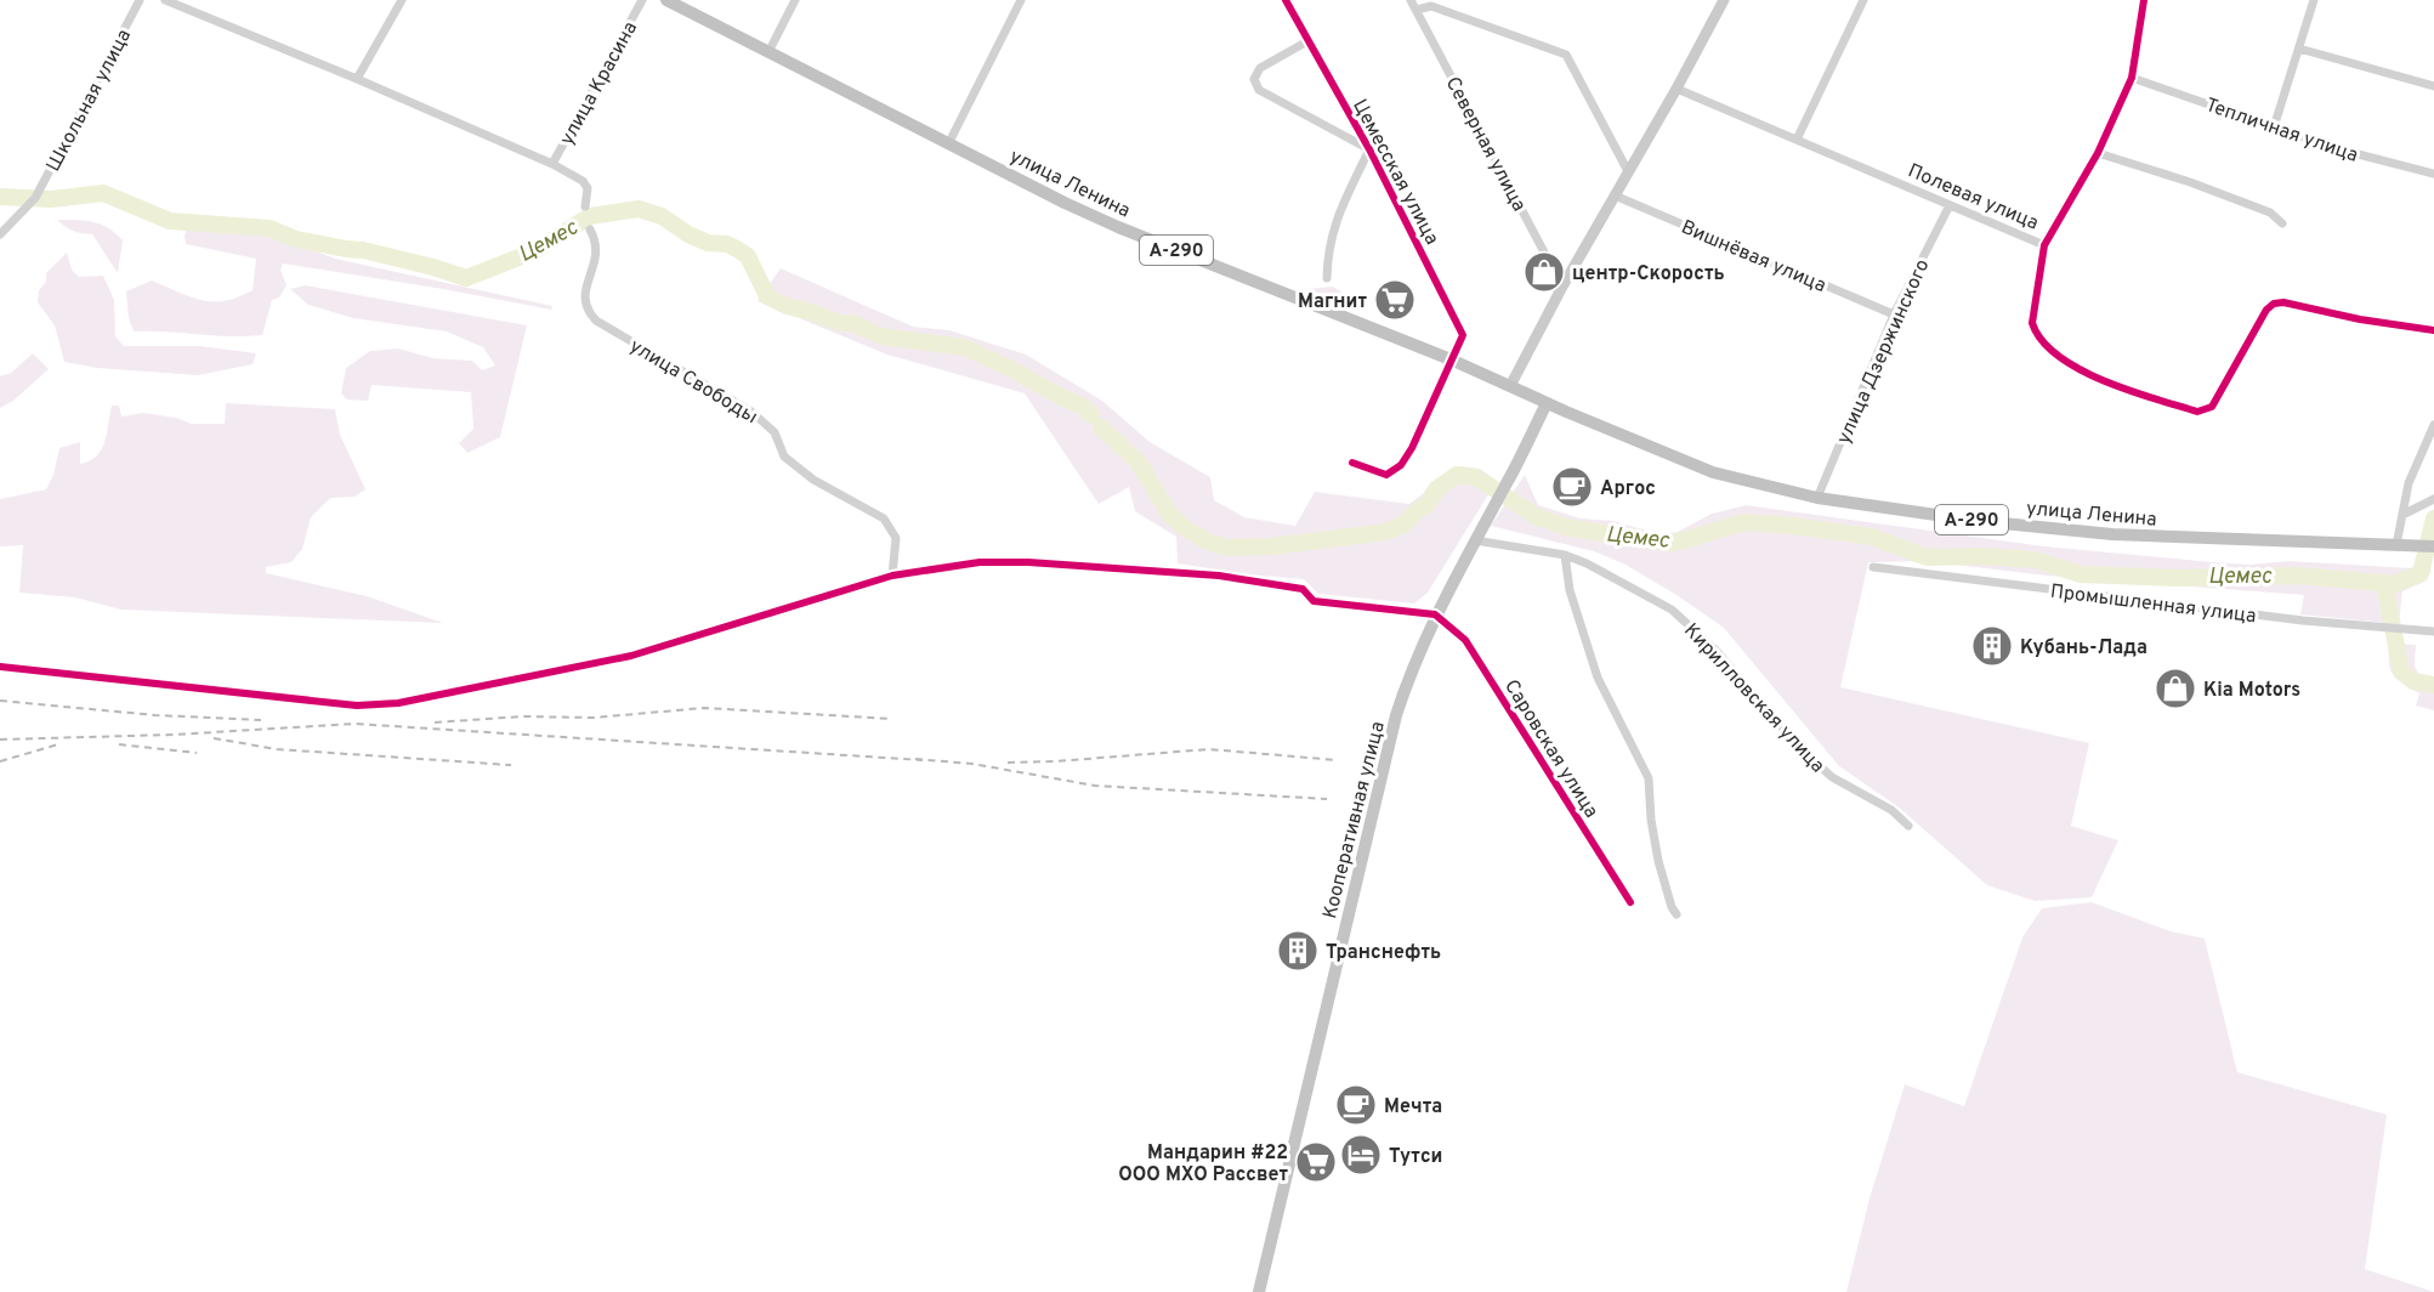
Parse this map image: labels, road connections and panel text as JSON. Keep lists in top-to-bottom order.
{
  "streets": {
    "highway": ["улица Ленина", "А-290"],
    "main road": ["Кооперативная улица"],
    "street": [
      "улица Красина",
      "Школьная улица",
      "Тепличная улица",
      "Северная улица",
      "Цемесская улица",
      "Полевая улица",
      "Вишнёвая улица",
      "улица Дзержинского",
      "улица Свободы",
      "Промышленная улица",
      "Кирилловская улица",
      "Саровская улица"
    ]
  },
  "crossings": [
    ["Цемесская улица", "улица Ленина"],
    ["улица Ленина", "улица Дзержинского"],
    ["улица Ленина", "Кооперативная улица"],
    ["Полевая улица", "улица Дзержинского"],
    ["Вишнёвая улица", "улица Дзержинского"],
    ["Кирилловская улица", "Кооперативная улица"],
    ["Саровская улица", "Кооперативная улица"]
  ],
  "water": ["Цемес"],
  "places": {
    "shop": ["центр-Скорость", "Kia Motors"],
    "supermarket": ["Магнит", "Мандарин #22 ООО МХО Рассвет"],
    "cafe": ["Аргос", "Мечта"],
    "building": ["Кубань-Лада", "Транснефть"],
    "hotel": ["Тутси"]
  }
}
